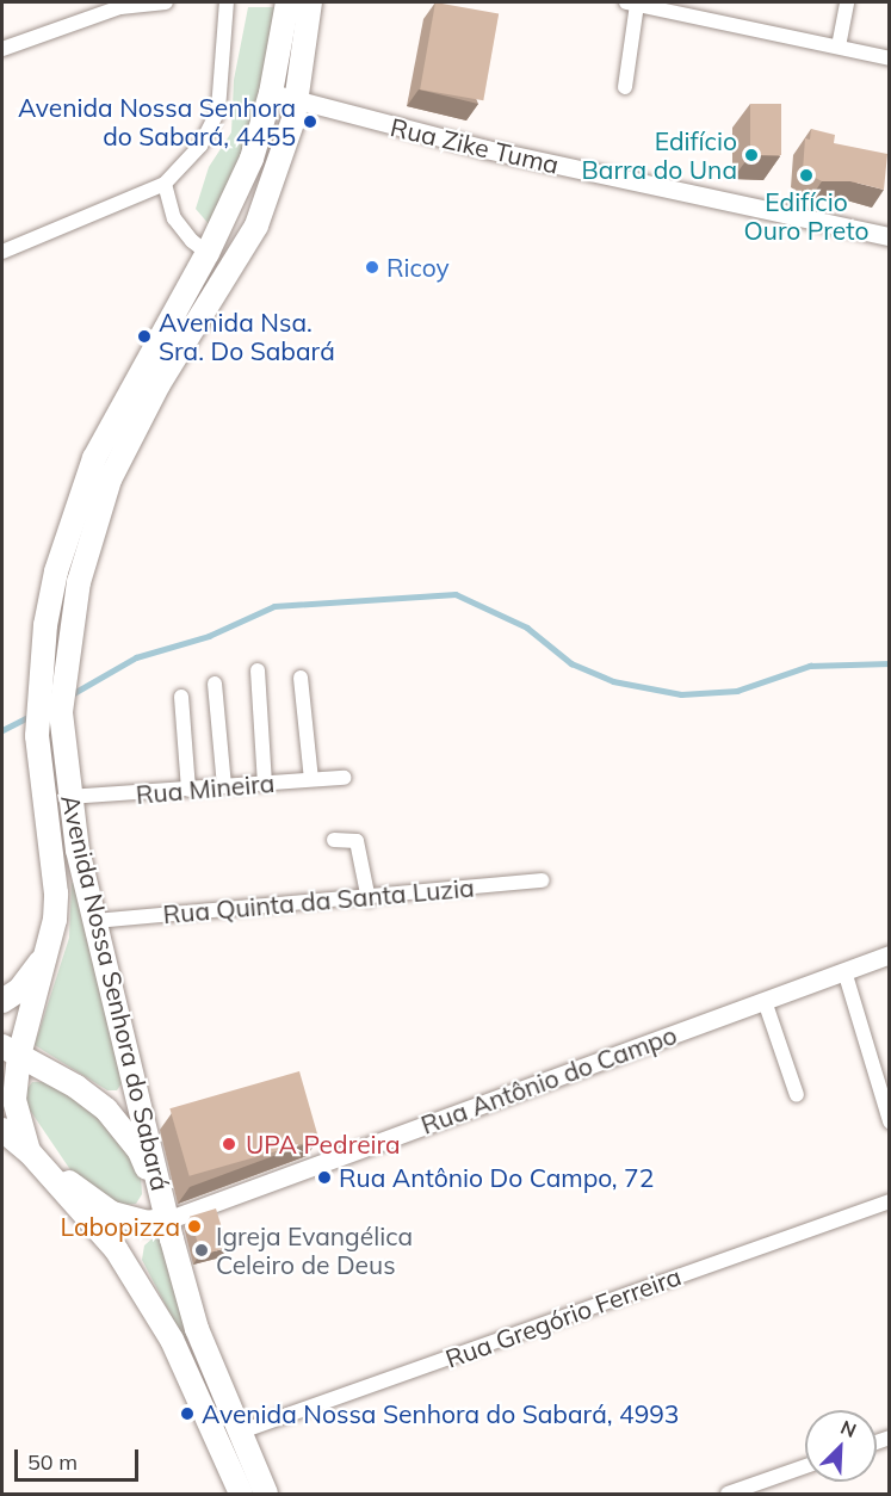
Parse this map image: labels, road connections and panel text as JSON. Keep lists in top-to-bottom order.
{
  "streets": {
    "main road": ["Avenida Nossa Senhora do Sabará"],
    "street": [
      "Rua Zike Tuma",
      "Rua Mineira",
      "Rua Quinta da Santa Luzia",
      "Rua Antônio do Campo",
      "Rua Gregório Ferreira"
    ]
  },
  "crossings": [
    ["Rua Zike Tuma", "Avenida Nossa Senhora do Sabará"],
    ["Rua Mineira", "Avenida Nossa Senhora do Sabará"],
    ["Rua Quinta da Santa Luzia", "Avenida Nossa Senhora do Sabará"],
    ["Avenida Nossa Senhora do Sabará", "Rua Antônio do Campo"]
  ],
  "places": [
    "Avenida Nossa Senhora do Sabará, 4455",
    "Edifício Barra do Una",
    "Edifício Ouro Preto",
    "Ricoy",
    "Avenida Nsa. Sra. Do Sabará",
    "UPA Pedreira",
    "Rua Antônio Do Campo, 72",
    "Labopizza",
    "Igreja Evangélica Celeiro de Deus",
    "Avenida Nossa Senhora do Sabará, 4993"
  ],
  "scale_bar": "50 m",
  "north": "top right"
}
